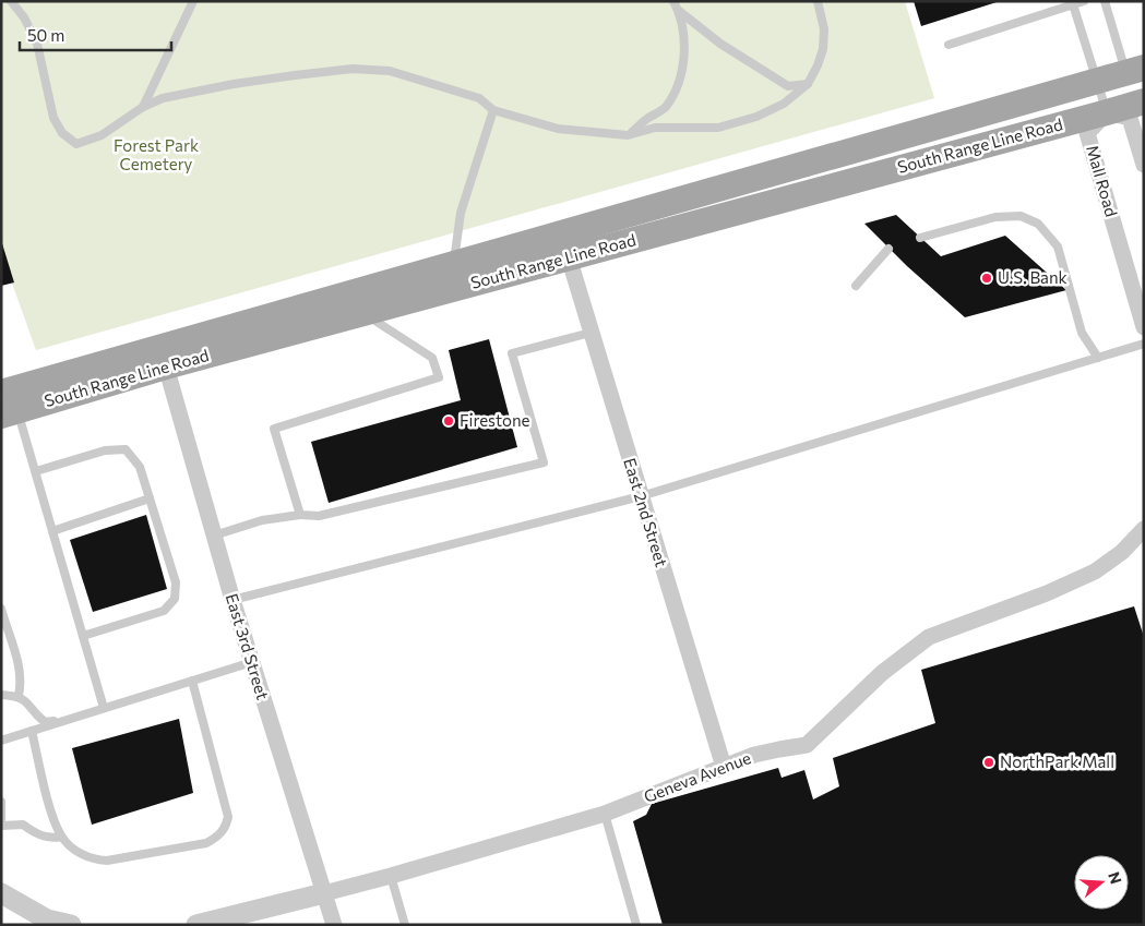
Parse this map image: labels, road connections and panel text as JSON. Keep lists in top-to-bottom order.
{
  "streets": {
    "main road": ["South Range Line Road"],
    "street": [
      "Mall Road",
      "East 2nd Street",
      "East 3rd Street",
      "Geneva Avenue"
    ]
  },
  "crossings": [
    ["South Range Line Road", "Mall Road"],
    ["South Range Line Road", "East 2nd Street"],
    ["South Range Line Road", "East 3rd Street"],
    ["East 2nd Street", "Geneva Avenue"],
    ["East 3rd Street", "Geneva Avenue"]
  ],
  "parks": ["Forest Park Cemetery"],
  "places": ["U.S. Bank", "Firestone", "NorthPark Mall"],
  "scale_bar": "50 m",
  "north": "right"
}
